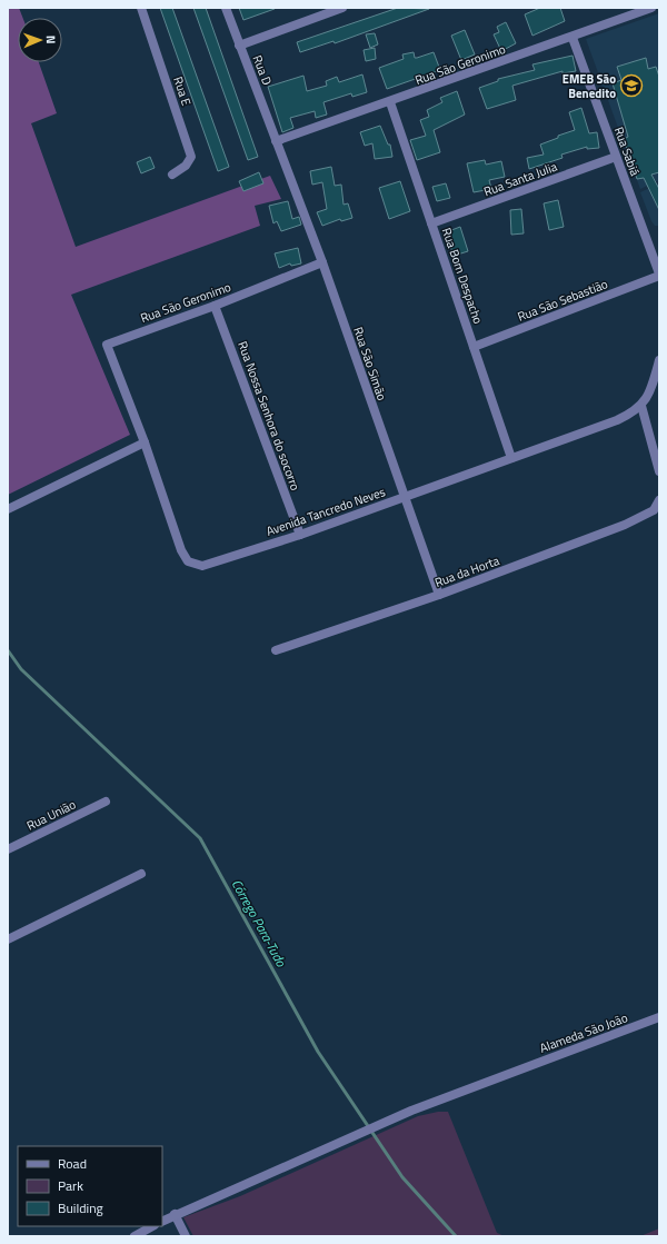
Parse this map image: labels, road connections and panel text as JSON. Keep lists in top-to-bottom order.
{
  "streets": {
    "street": [
      "Rua São Geronimo",
      "Rua D",
      "Rua E",
      "Rua Sabiá",
      "Rua Santa Julia",
      "Rua Bom Despacho",
      "Rua São Sebastião",
      "Rua São Simão",
      "Rua Nossa Senhora do socorro",
      "Avenida Tancredo Neves",
      "Rua da Horta",
      "Rua União",
      "Alameda São João"
    ]
  },
  "crossings": [
    ["Rua São Geronimo", "Rua D"],
    ["Rua São Geronimo", "Rua Sabiá"],
    ["Rua São Geronimo", "Rua Bom Despacho"],
    ["Rua São Geronimo", "Rua São Simão"],
    ["Rua São Geronimo", "Rua Nossa Senhora do socorro"],
    ["Rua São Geronimo", "Avenida Tancredo Neves"],
    ["Rua D", "Rua São Simão"],
    ["Rua Sabiá", "Rua Santa Julia"],
    ["Rua Sabiá", "Rua São Sebastião"],
    ["Rua Santa Julia", "Rua Bom Despacho"],
    ["Rua Bom Despacho", "Rua São Sebastião"],
    ["Rua Bom Despacho", "Avenida Tancredo Neves"],
    ["Rua São Simão", "Avenida Tancredo Neves"],
    ["Rua São Simão", "Rua da Horta"],
    ["Rua Nossa Senhora do socorro", "Avenida Tancredo Neves"]
  ],
  "water": ["Córrego Para-Tudo"],
  "places": {
    "school or university": ["EMEB São Benedito"]
  },
  "legend": ["Road", "Park", "Building"],
  "north": "right"
}
